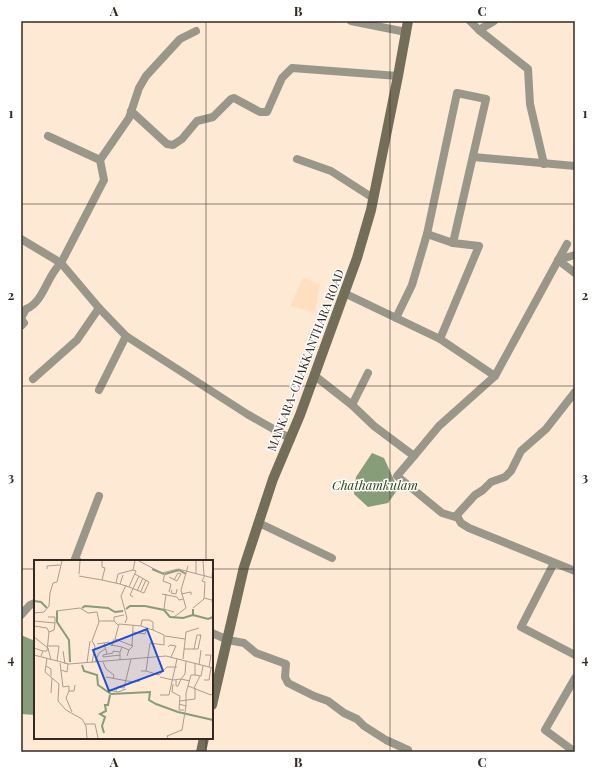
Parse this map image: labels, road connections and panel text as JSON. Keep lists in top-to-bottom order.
{
  "streets": {
    "main road": ["MANKARA-CHAKKANTHARA ROAD"]
  },
  "water": ["Chathamkulam"],
  "grid": {
    "columns": ["A", "B", "C"],
    "rows": [
      "1",
      "2",
      "3",
      "4"
    ]
  }
}
